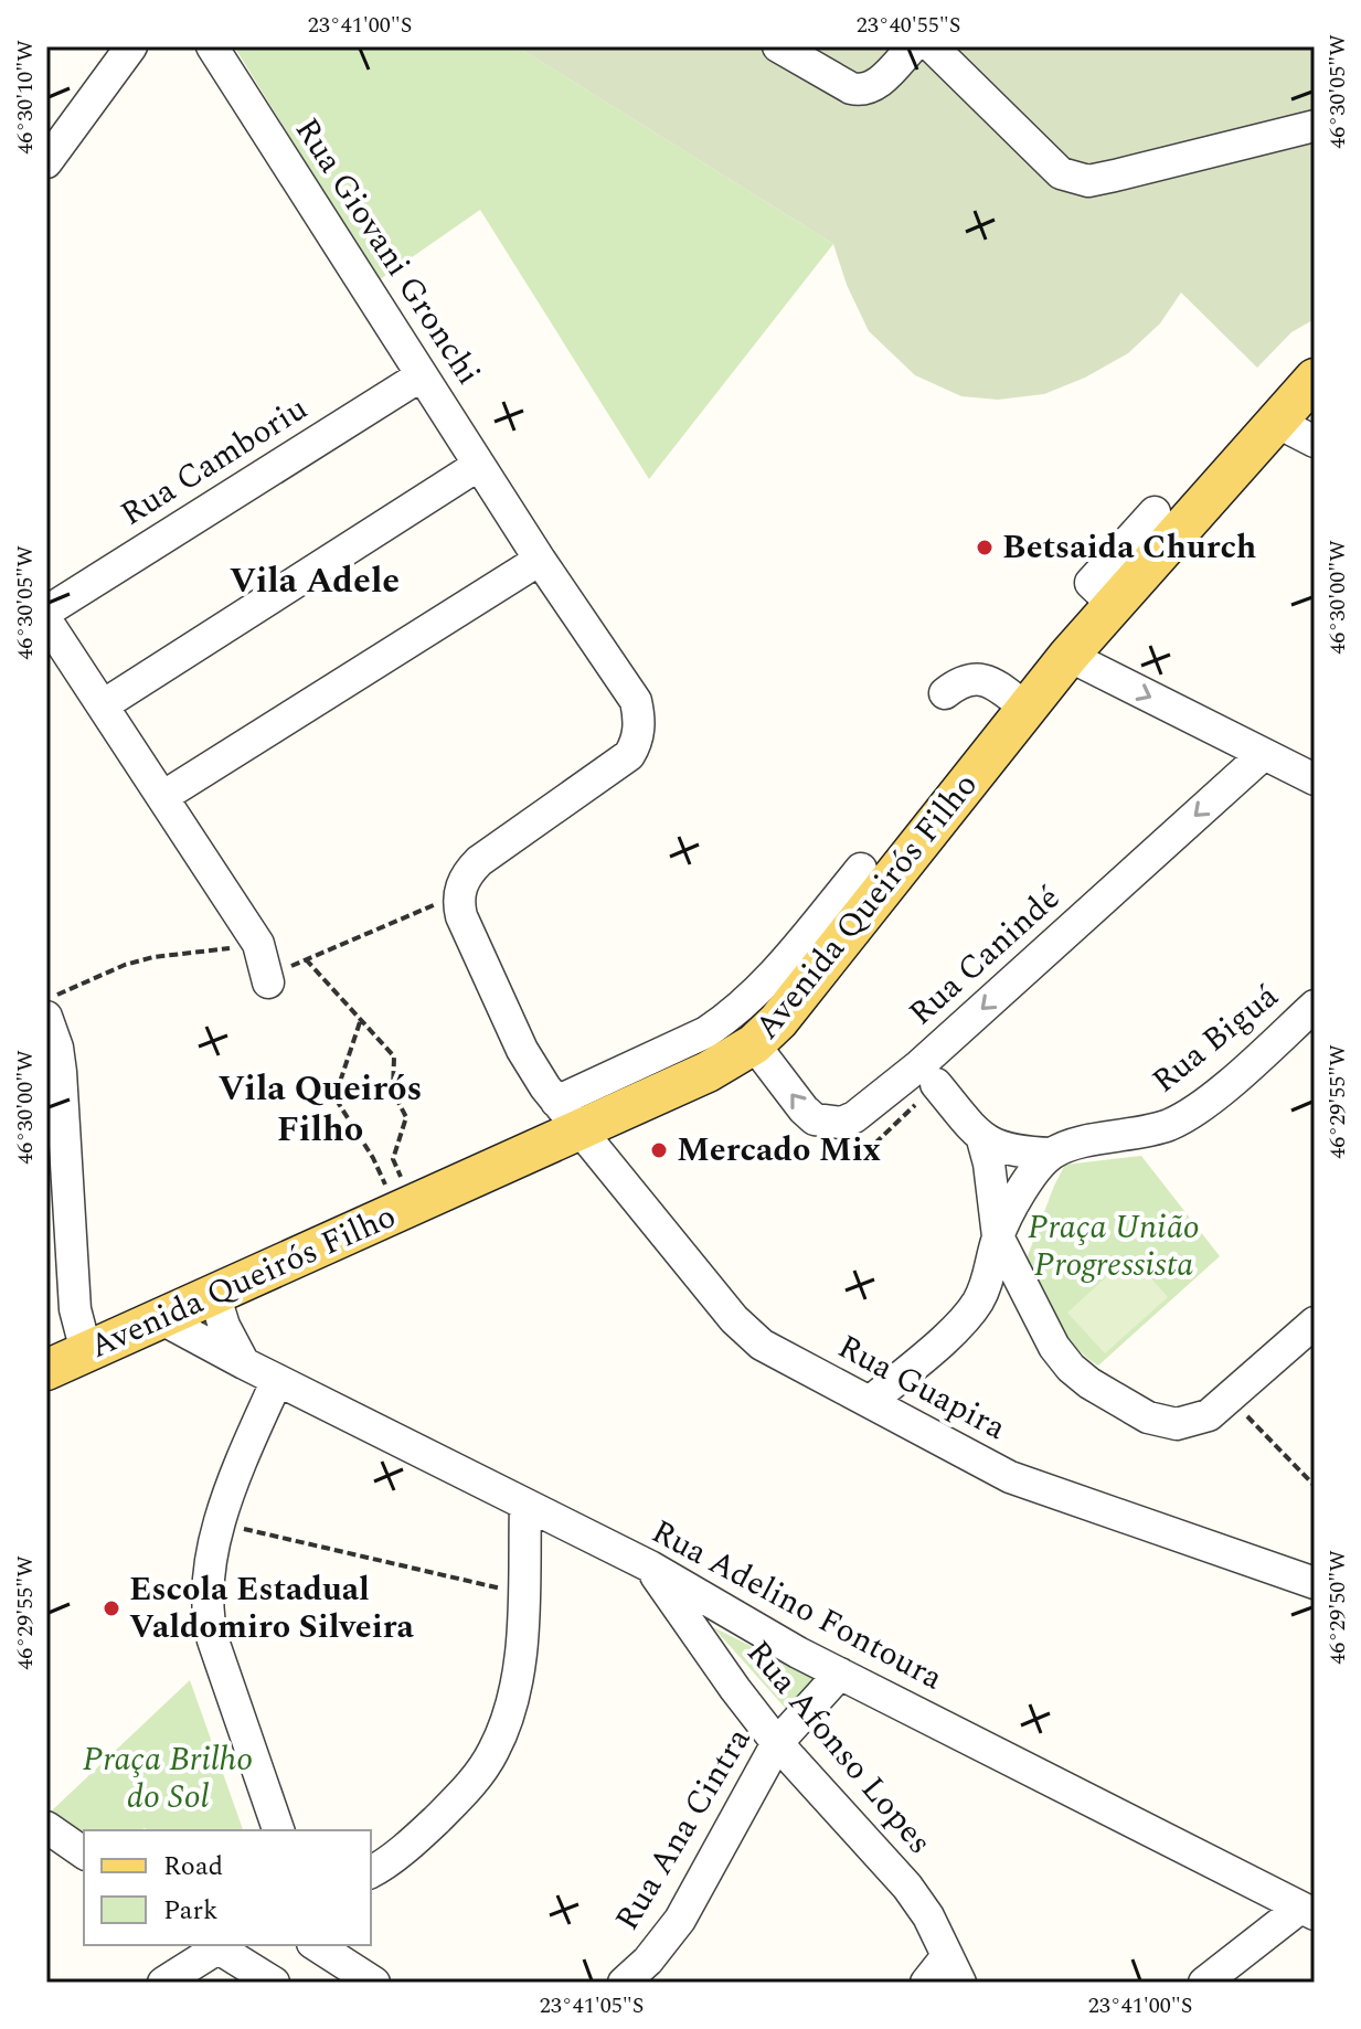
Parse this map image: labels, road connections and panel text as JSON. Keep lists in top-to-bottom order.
{
  "streets": {
    "main road": ["Avenida Queirós Filho"],
    "street": [
      "Rua Giovani Gronchi",
      "Rua Camboriu",
      "Rua Canindé",
      "Rua Biguá",
      "Rua Guapira",
      "Rua Adelino Fontoura",
      "Rua Afonso Lopes",
      "Rua Ana Cintra"
    ]
  },
  "crossings": [
    ["Rua Giovani Gronchi", "Rua Camboriu"],
    ["Rua Giovani Gronchi", "Avenida Queirós Filho"],
    ["Rua Giovani Gronchi", "Rua Guapira"],
    ["Avenida Queirós Filho", "Rua Canindé"],
    ["Avenida Queirós Filho", "Rua Guapira"],
    ["Avenida Queirós Filho", "Rua Adelino Fontoura"],
    ["Rua Adelino Fontoura", "Rua Afonso Lopes"],
    ["Rua Adelino Fontoura", "Rua Ana Cintra"],
    ["Rua Afonso Lopes", "Rua Ana Cintra"]
  ],
  "one_way": ["Rua Canindé"],
  "districts": ["Vila Adele", "Vila Queirós Filho"],
  "parks": ["Praça União Progressista", "Praça Brilho do Sol"],
  "places": ["Betsaida Church", "Mercado Mix", "Escola Estadual Valdomiro Silveira"],
  "legend": ["Road", "Park"],
  "coordinates": [
    "23°41'00\"S",
    "23°40'55\"S",
    "46°30'05\"W",
    "46°30'10\"W",
    "46°30'00\"W",
    "46°29'55\"W",
    "46°29'50\"W",
    "23°41'05\"S"
  ]
}
